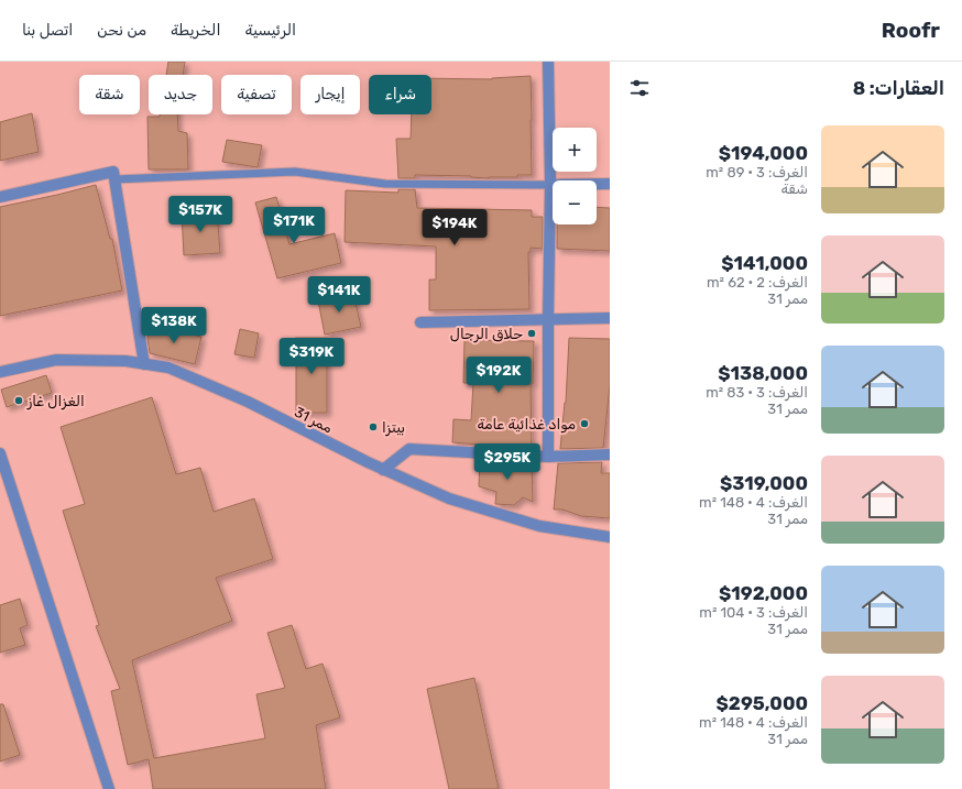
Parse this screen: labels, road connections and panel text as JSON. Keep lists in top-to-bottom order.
{
  "streets": {
    "street": ["ممر 31"]
  },
  "places": [
    "حلاق الرجال",
    "الغزال غاز",
    "مواد غذائية عامة",
    "بيتزا"
  ],
  "page": {
    "header": "Roofr",
    "nav": [
      "الرئيسية",
      "الخريطة",
      "من نحن",
      "اتصل بنا"
    ],
    "heading": "العقارات: 8",
    "chip": [
      "شراء",
      "إيجار",
      "تصفية",
      "جديد",
      "شقة"
    ],
    "list": [
      {
        "name": "$194,000",
        "note": "الغرف: 3 · 89 m² · شقة"
      },
      {
        "name": "$141,000",
        "note": "الغرف: 2 · 62 m² · ممر 31"
      },
      {
        "name": "$138,000",
        "note": "الغرف: 3 · 83 m² · ممر 31"
      },
      {
        "name": "$319,000",
        "note": "الغرف: 4 · 148 m² · ممر 31"
      },
      {
        "name": "$192,000",
        "note": "الغرف: 3 · 104 m² · ممر 31"
      },
      {
        "name": "$295,000",
        "note": "الغرف: 4 · 148 m² · ممر 31"
      }
    ],
    "map_buttons": ["+", "−"],
    "price": [
      "$157K",
      "$171K",
      "$194K",
      "$141K",
      "$138K",
      "$319K",
      "$192K",
      "$295K"
    ]
  }
}
